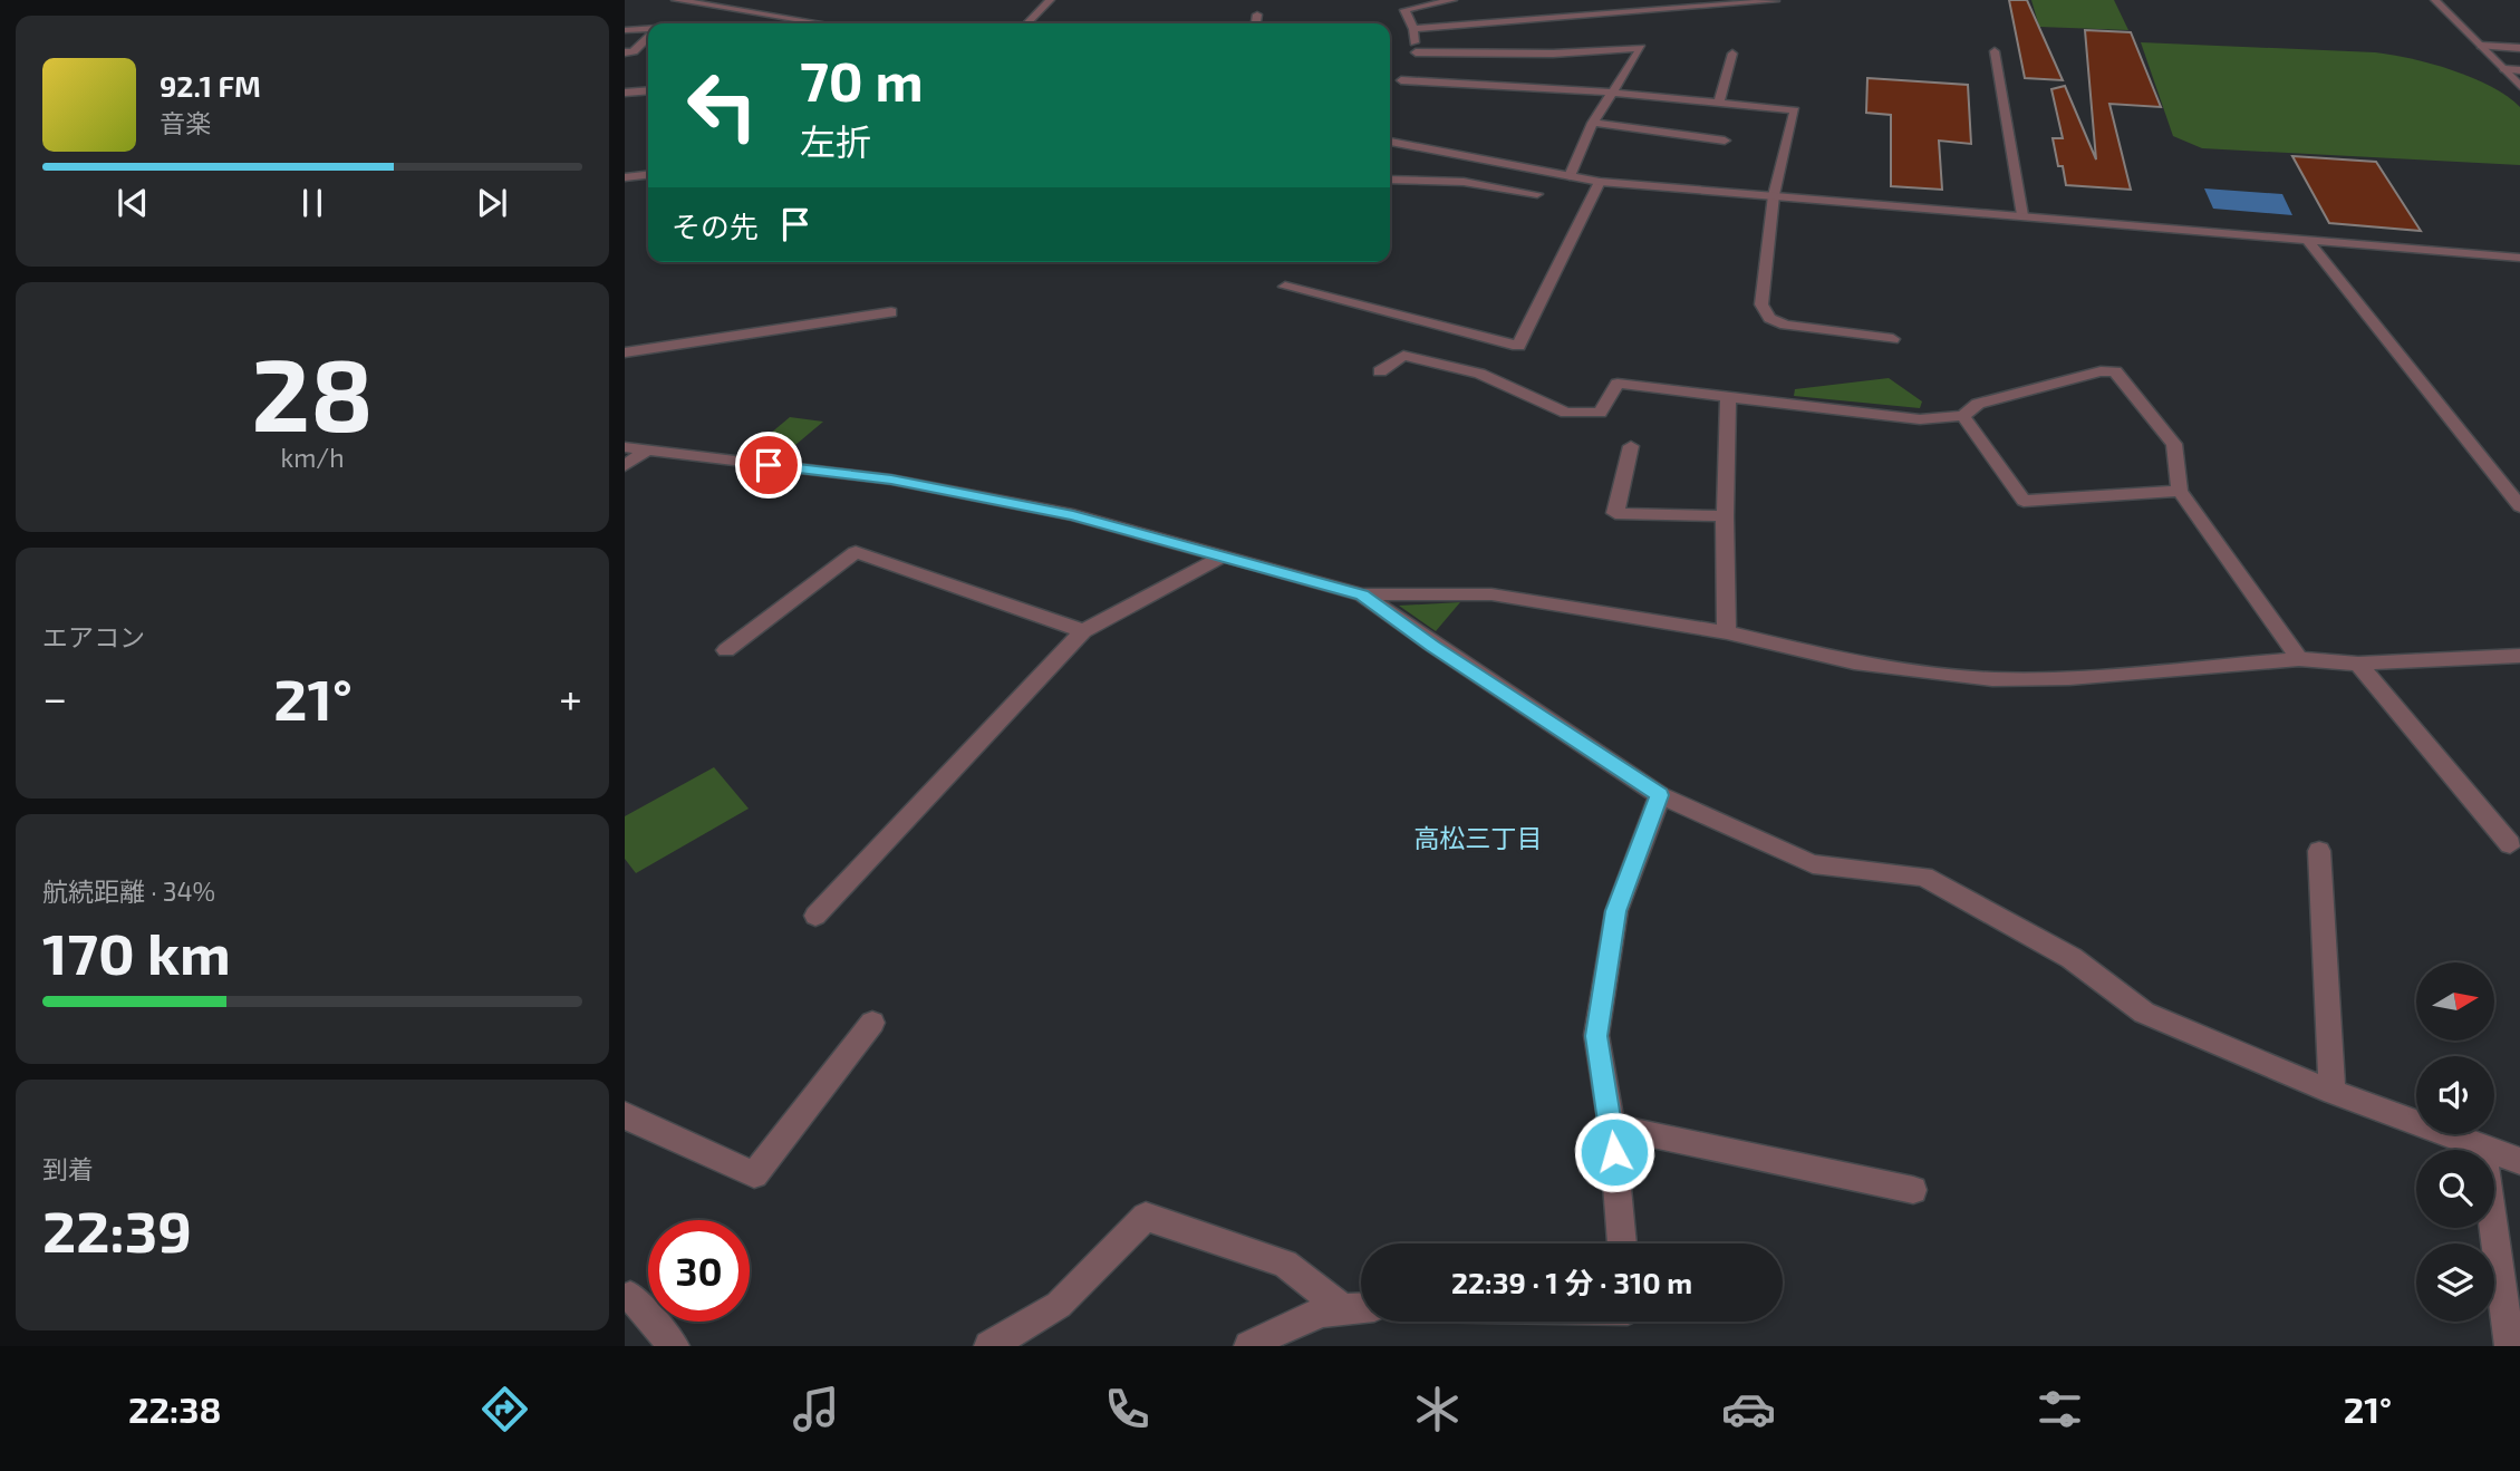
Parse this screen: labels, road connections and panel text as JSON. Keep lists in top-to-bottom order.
{
  "districts": ["高松三丁目"],
  "north": "right",
  "page": {
    "turn": ["70 m", "左折"],
    "song": ["92.1 FM", "音楽"],
    "then": "その先",
    "tile": [
      ["28", "km/h"],
      "エアコン",
      ["航続距離 · 34%", "170 km"],
      ["到着", "22:39"]
    ],
    "heat": ["−", "21°", "+"],
    "limit": "30",
    "trip": "22:39 · 1 分 · 310 m",
    "tabs": ["22:38", "21°"]
  }
}
